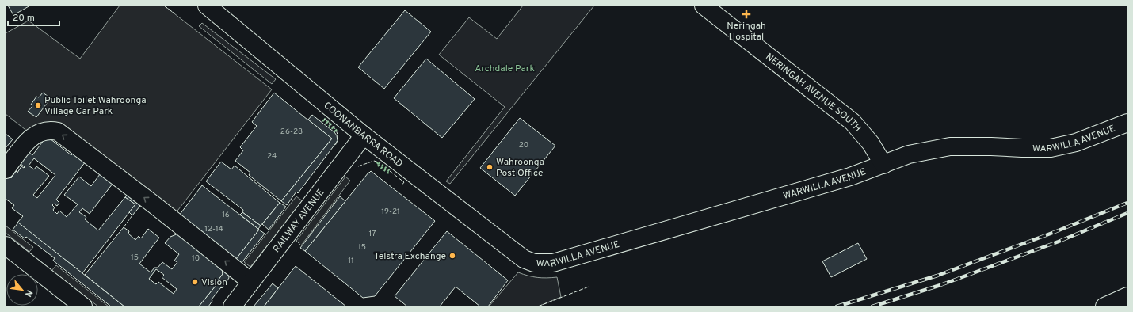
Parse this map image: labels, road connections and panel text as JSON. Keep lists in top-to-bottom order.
{
  "streets": {
    "street": [
      "NERINGAH AVENUE SOUTH",
      "COONANBARRA ROAD",
      "WARWILLA AVENUE",
      "RAILWAY AVENUE"
    ]
  },
  "crossings": [
    ["NERINGAH AVENUE SOUTH", "WARWILLA AVENUE"],
    ["COONANBARRA ROAD", "WARWILLA AVENUE"],
    ["COONANBARRA ROAD", "RAILWAY AVENUE"]
  ],
  "parks": ["Archdale Park"],
  "places": {
    "health": ["Neringah Hospital"],
    "other": [
      "Public Toilet Wahroonga Village Car Park",
      "Wahroonga Post Office",
      "Telstra Exchange",
      "Vision"
    ]
  },
  "house_numbers": [
    "26-28",
    "20",
    "24",
    "19-21",
    "16",
    "12-14",
    "17",
    "15",
    "15",
    "10",
    "11"
  ],
  "scale_bar": "20 m",
  "north": "bottom right"
}
